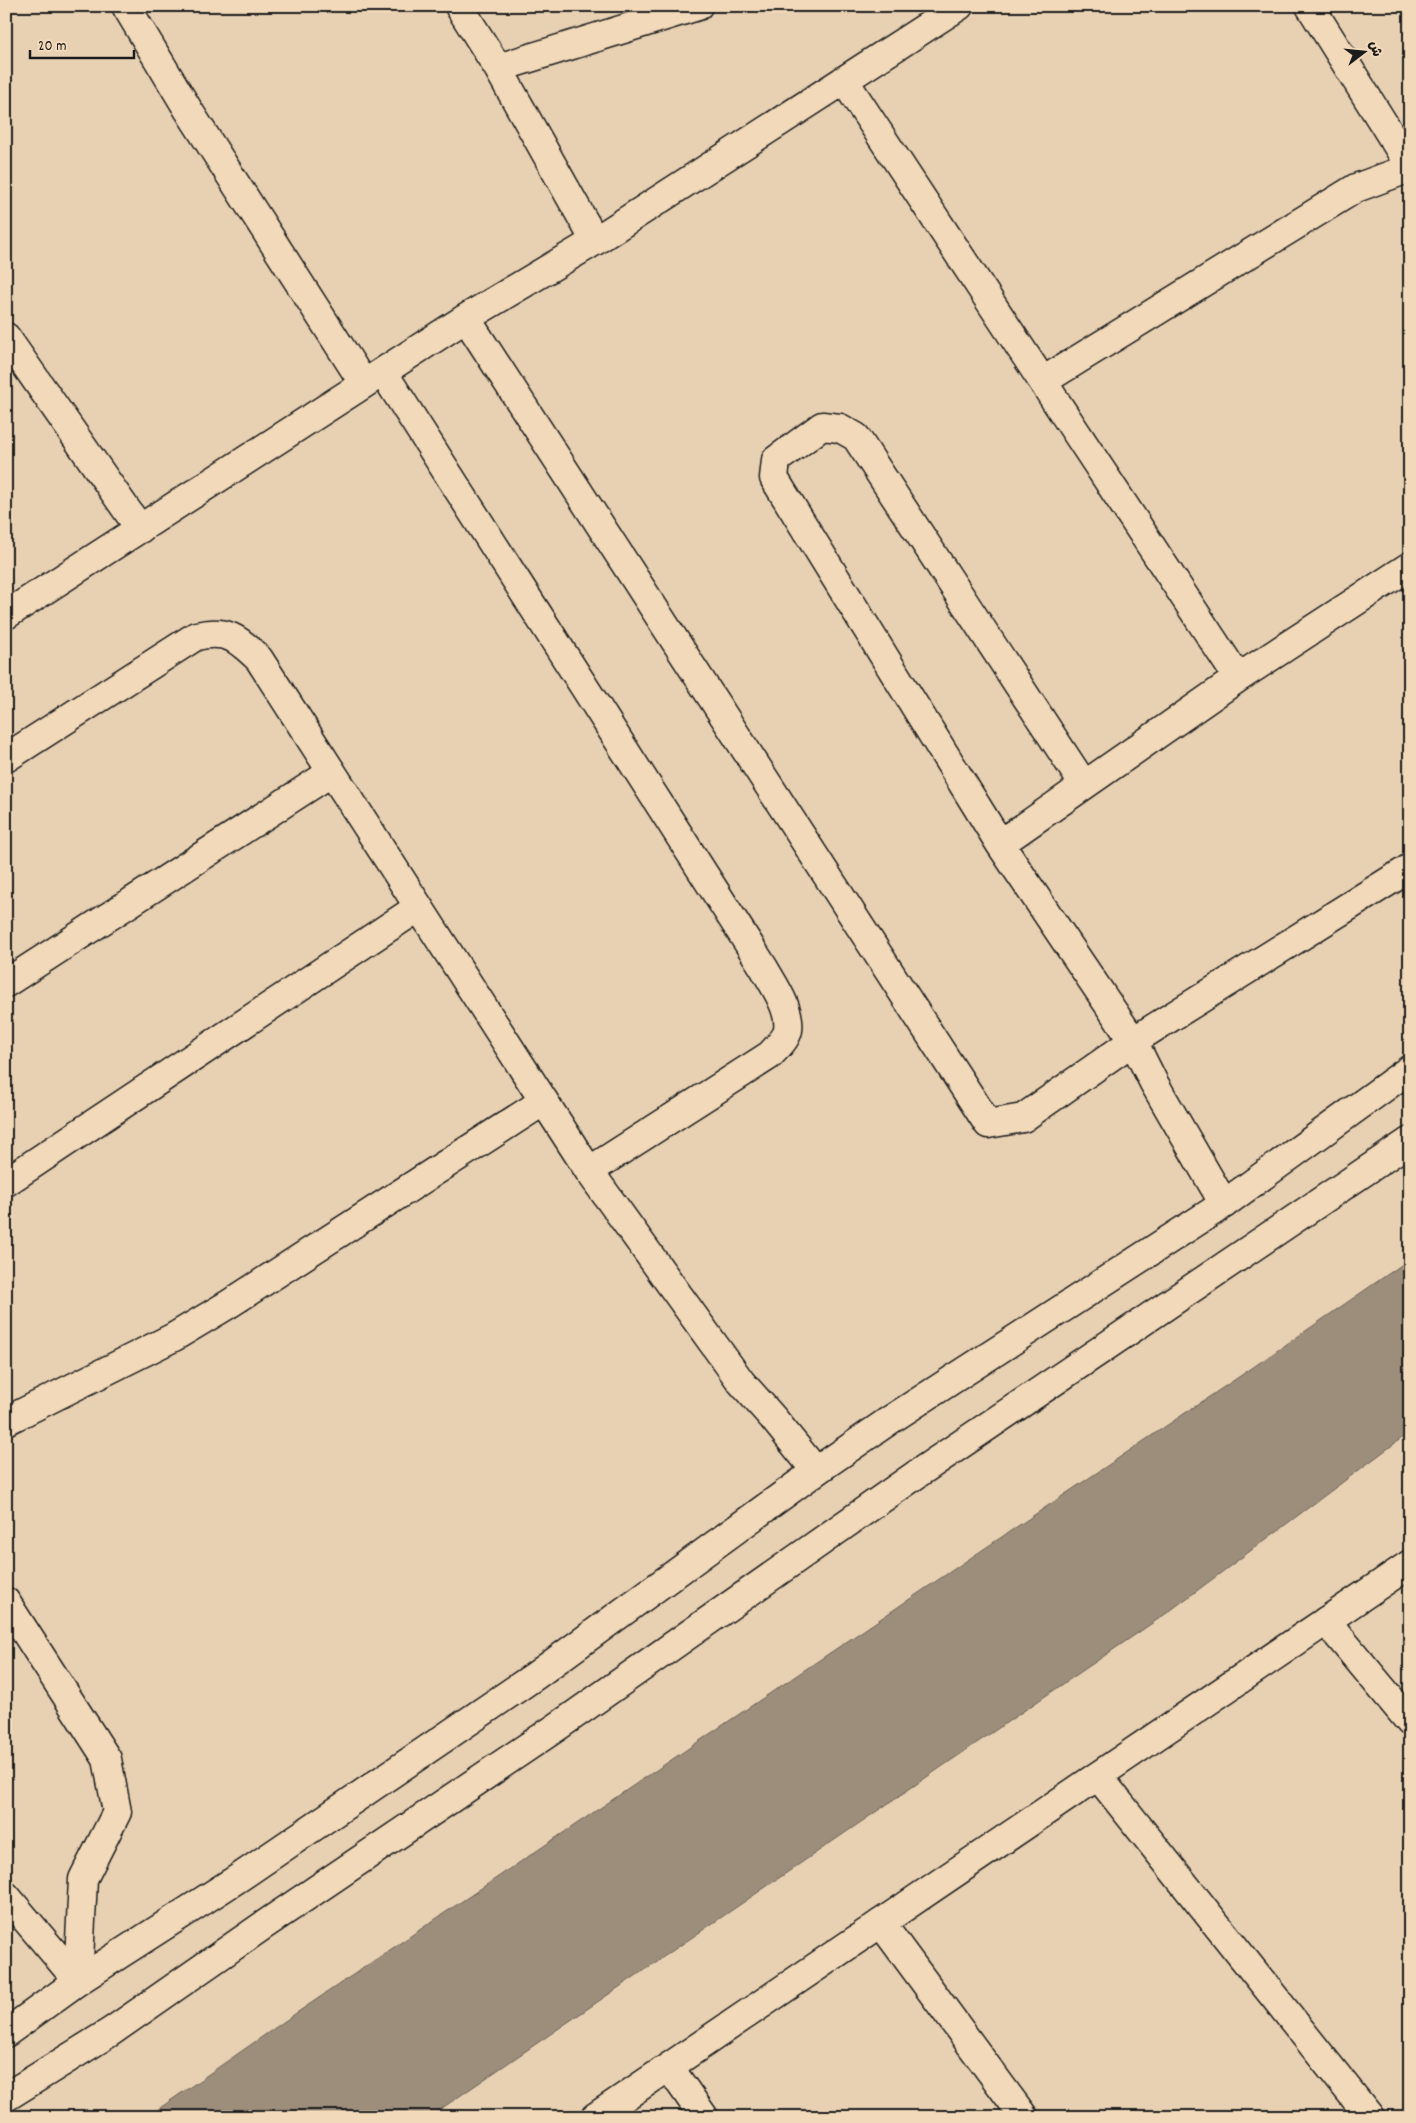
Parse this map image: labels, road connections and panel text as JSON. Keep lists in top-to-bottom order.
{
  "scale_bar": "20 m",
  "north": "right"
}
